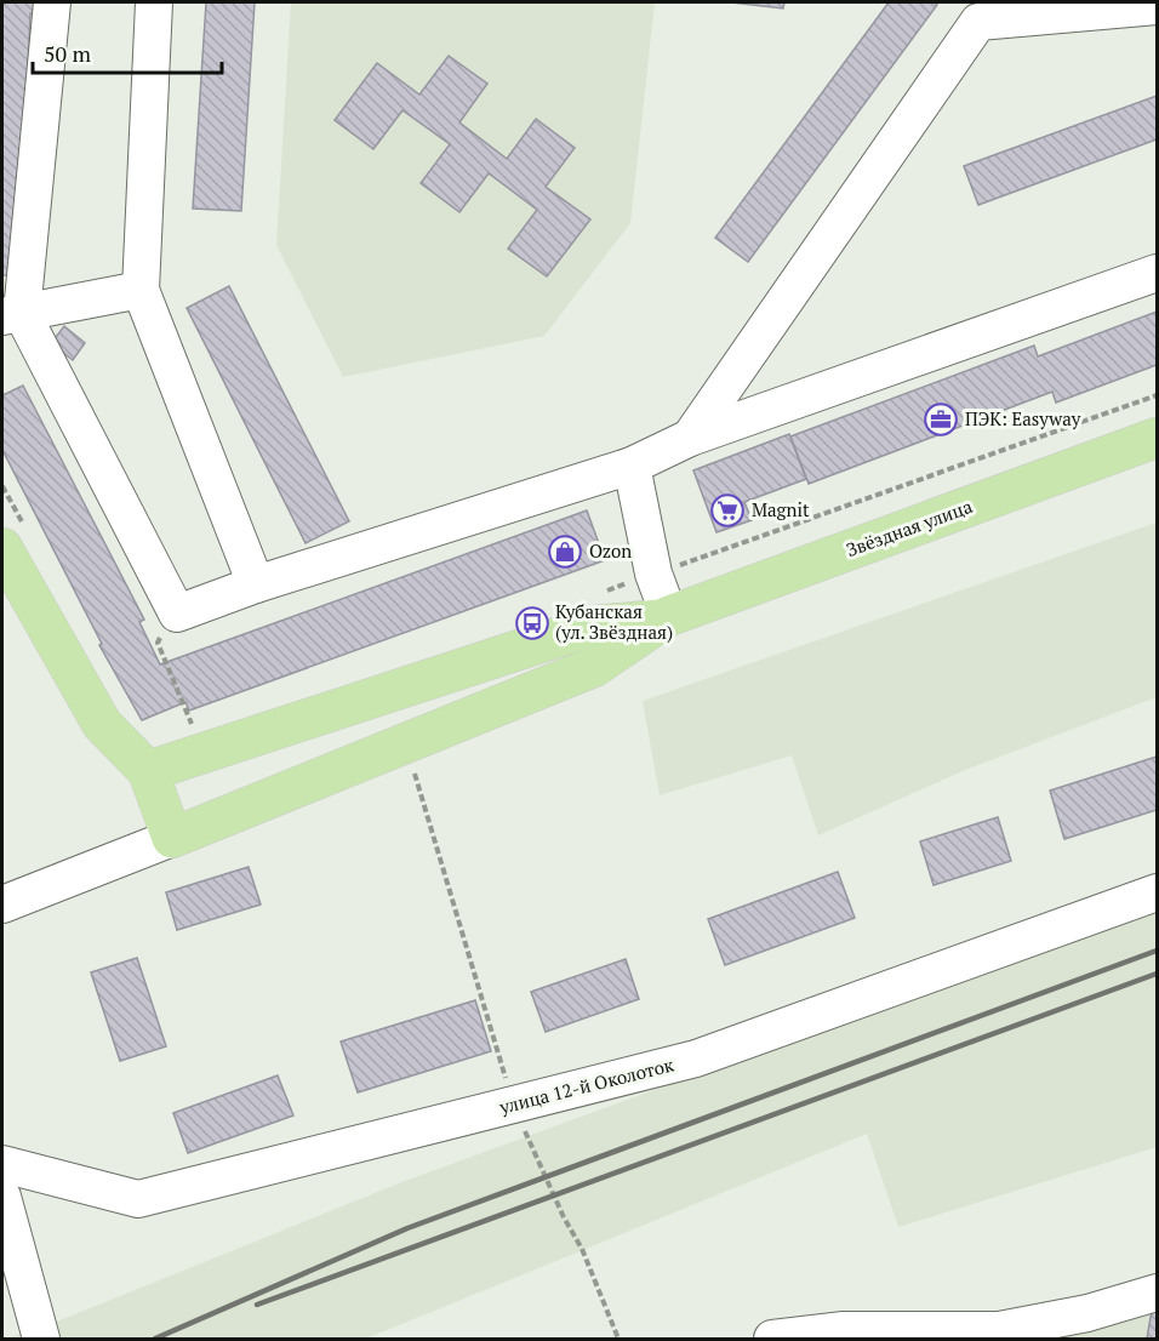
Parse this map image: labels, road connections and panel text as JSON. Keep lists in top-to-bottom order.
{
  "streets": {
    "main road": ["Звёздная улица"],
    "street": ["улица 12-й Околоток"]
  },
  "places": {
    "office": ["ПЭК: Easyway"],
    "supermarket": ["Magnit"],
    "shop": ["Ozon"],
    "bus stop": ["Кубанская (ул. Звёздная)"]
  },
  "scale_bar": "50 m"
}
